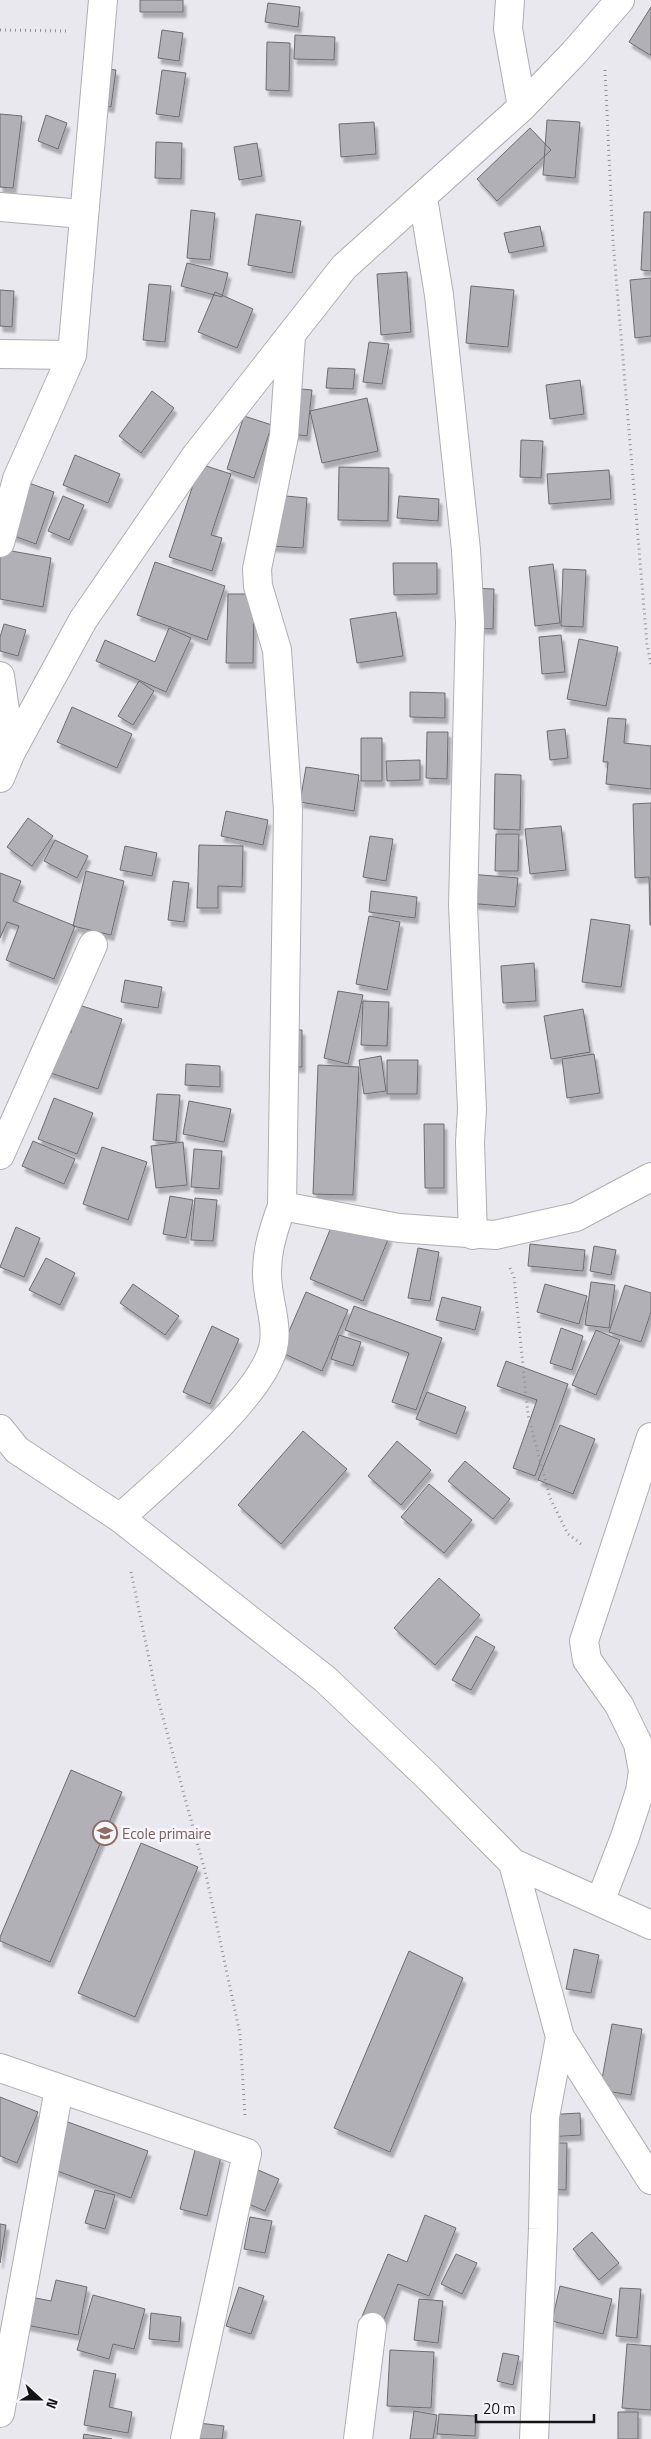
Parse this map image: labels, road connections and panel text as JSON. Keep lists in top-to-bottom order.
{
  "places": {
    "school or university": ["Ecole primaire"]
  },
  "scale_bar": "20 m",
  "north": "right"
}
